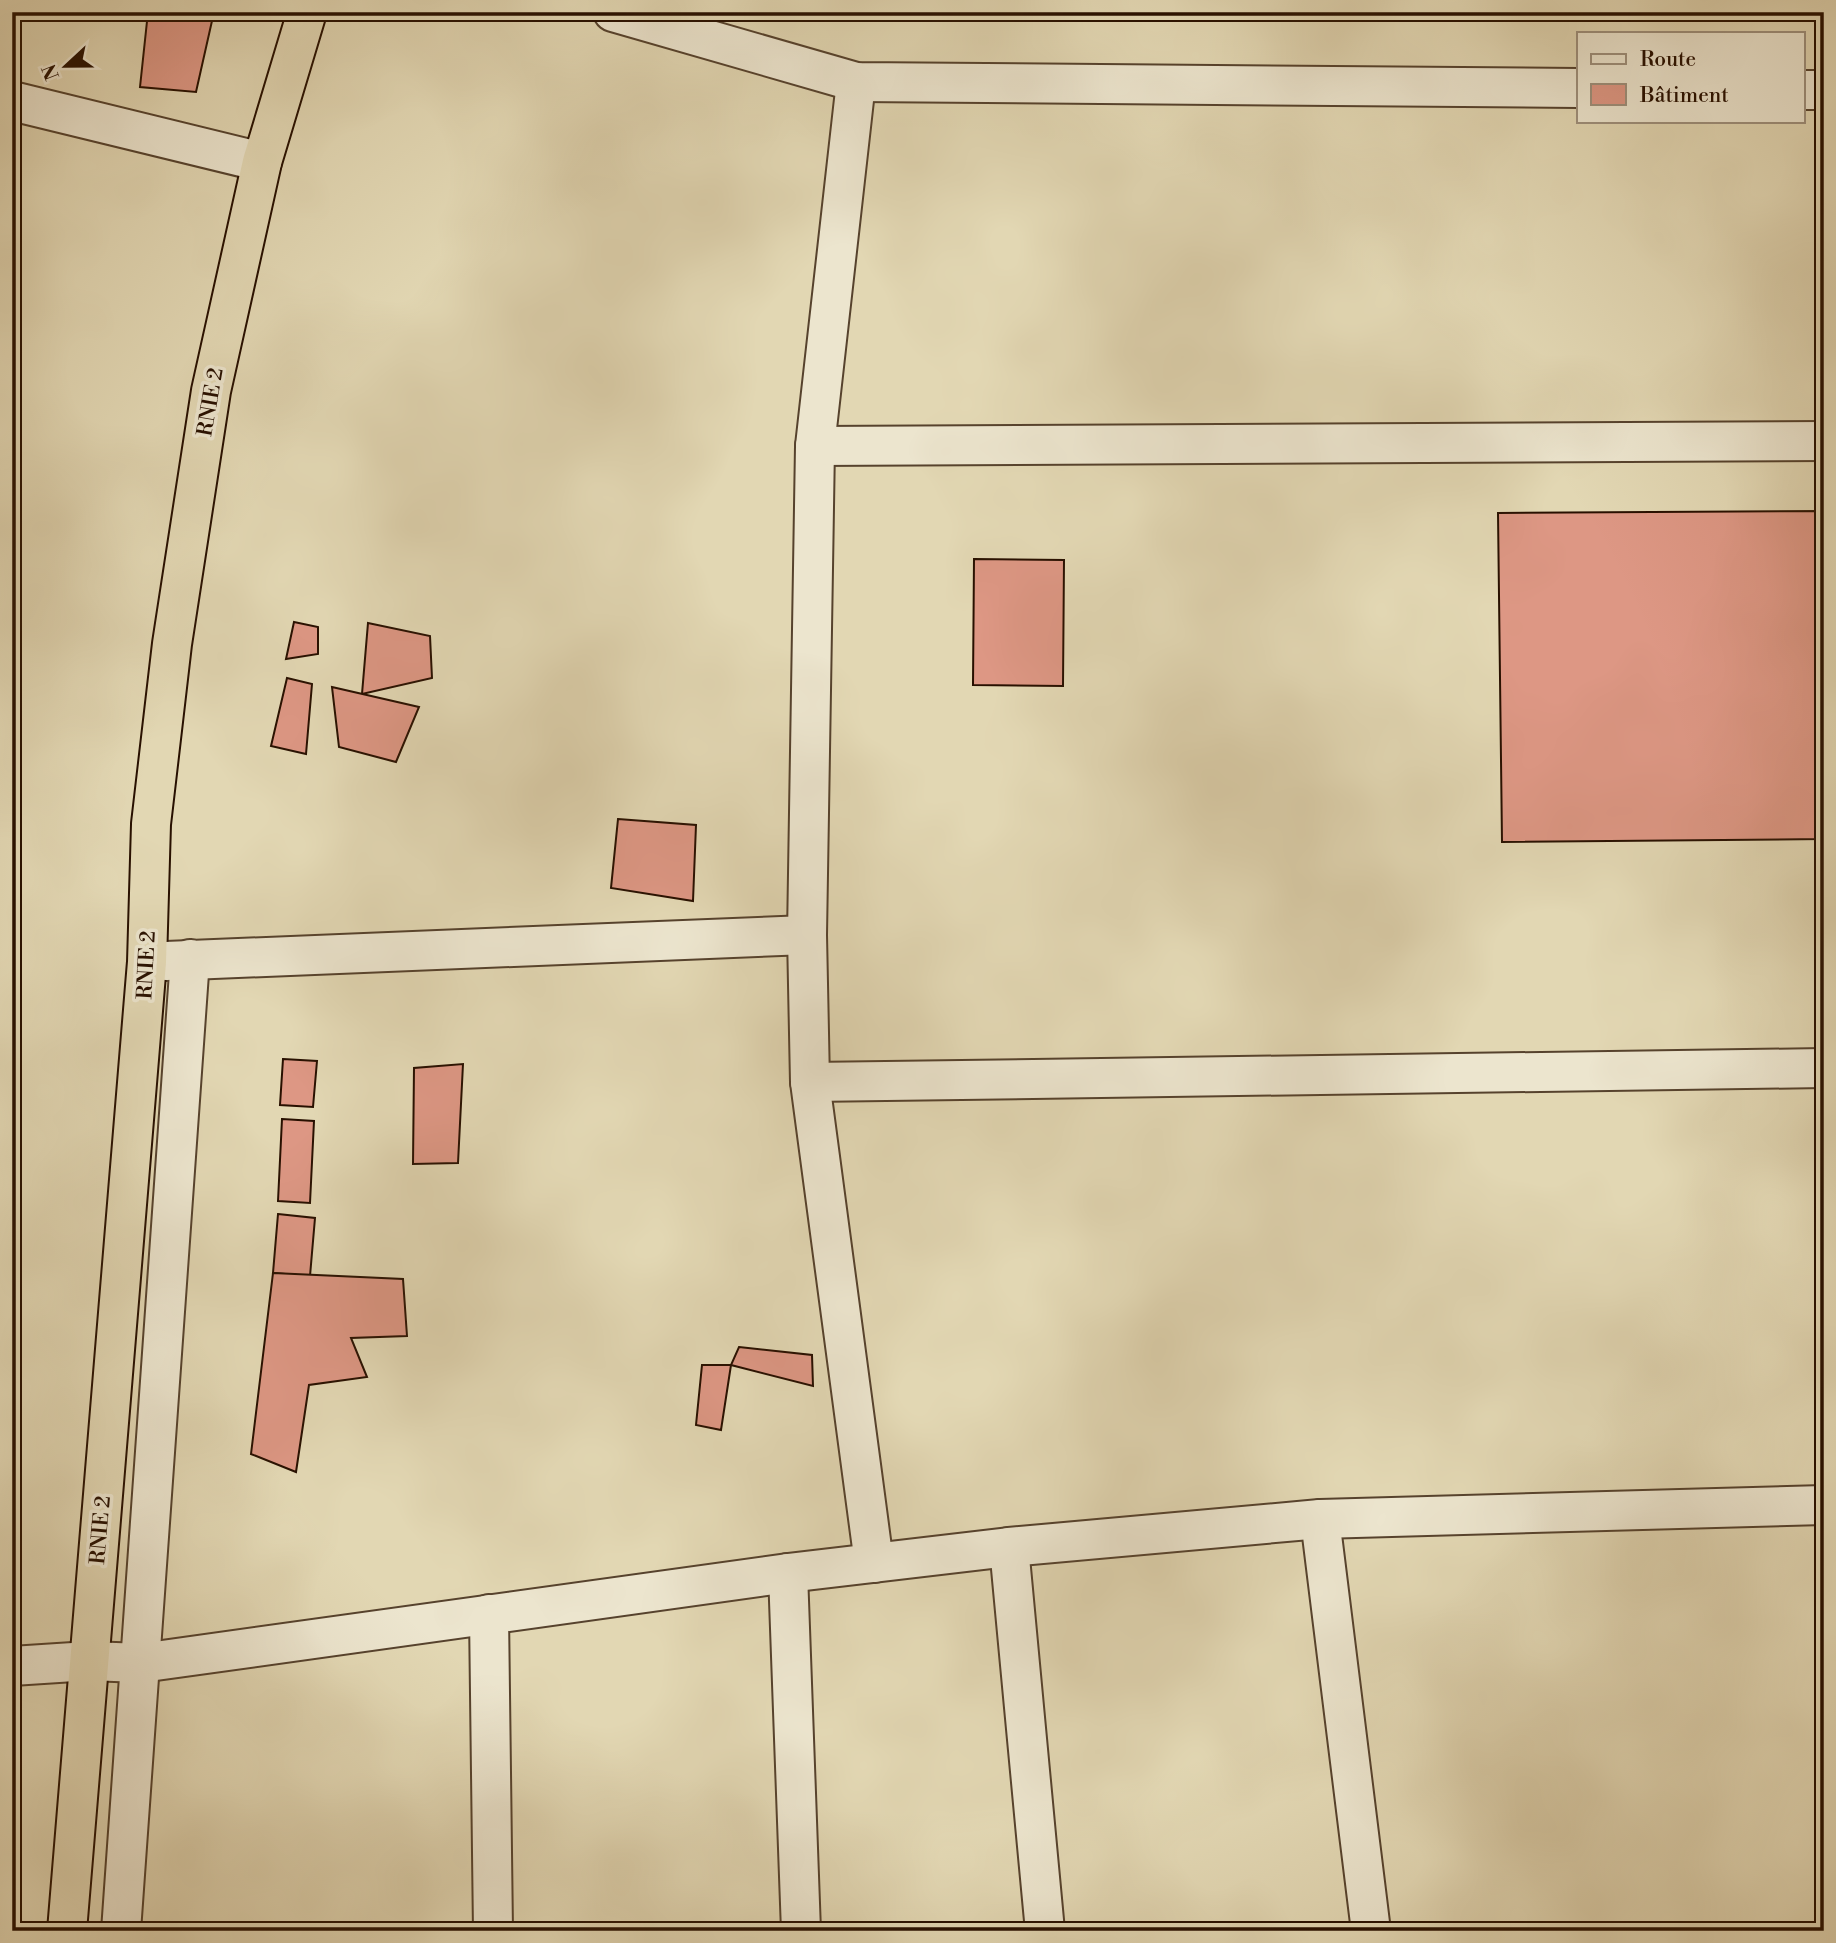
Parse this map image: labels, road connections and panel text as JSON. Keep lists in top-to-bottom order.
{
  "streets": {
    "highway": ["RNIE 2"]
  },
  "legend": ["Route", "Bâtiment"],
  "north": "left"
}
